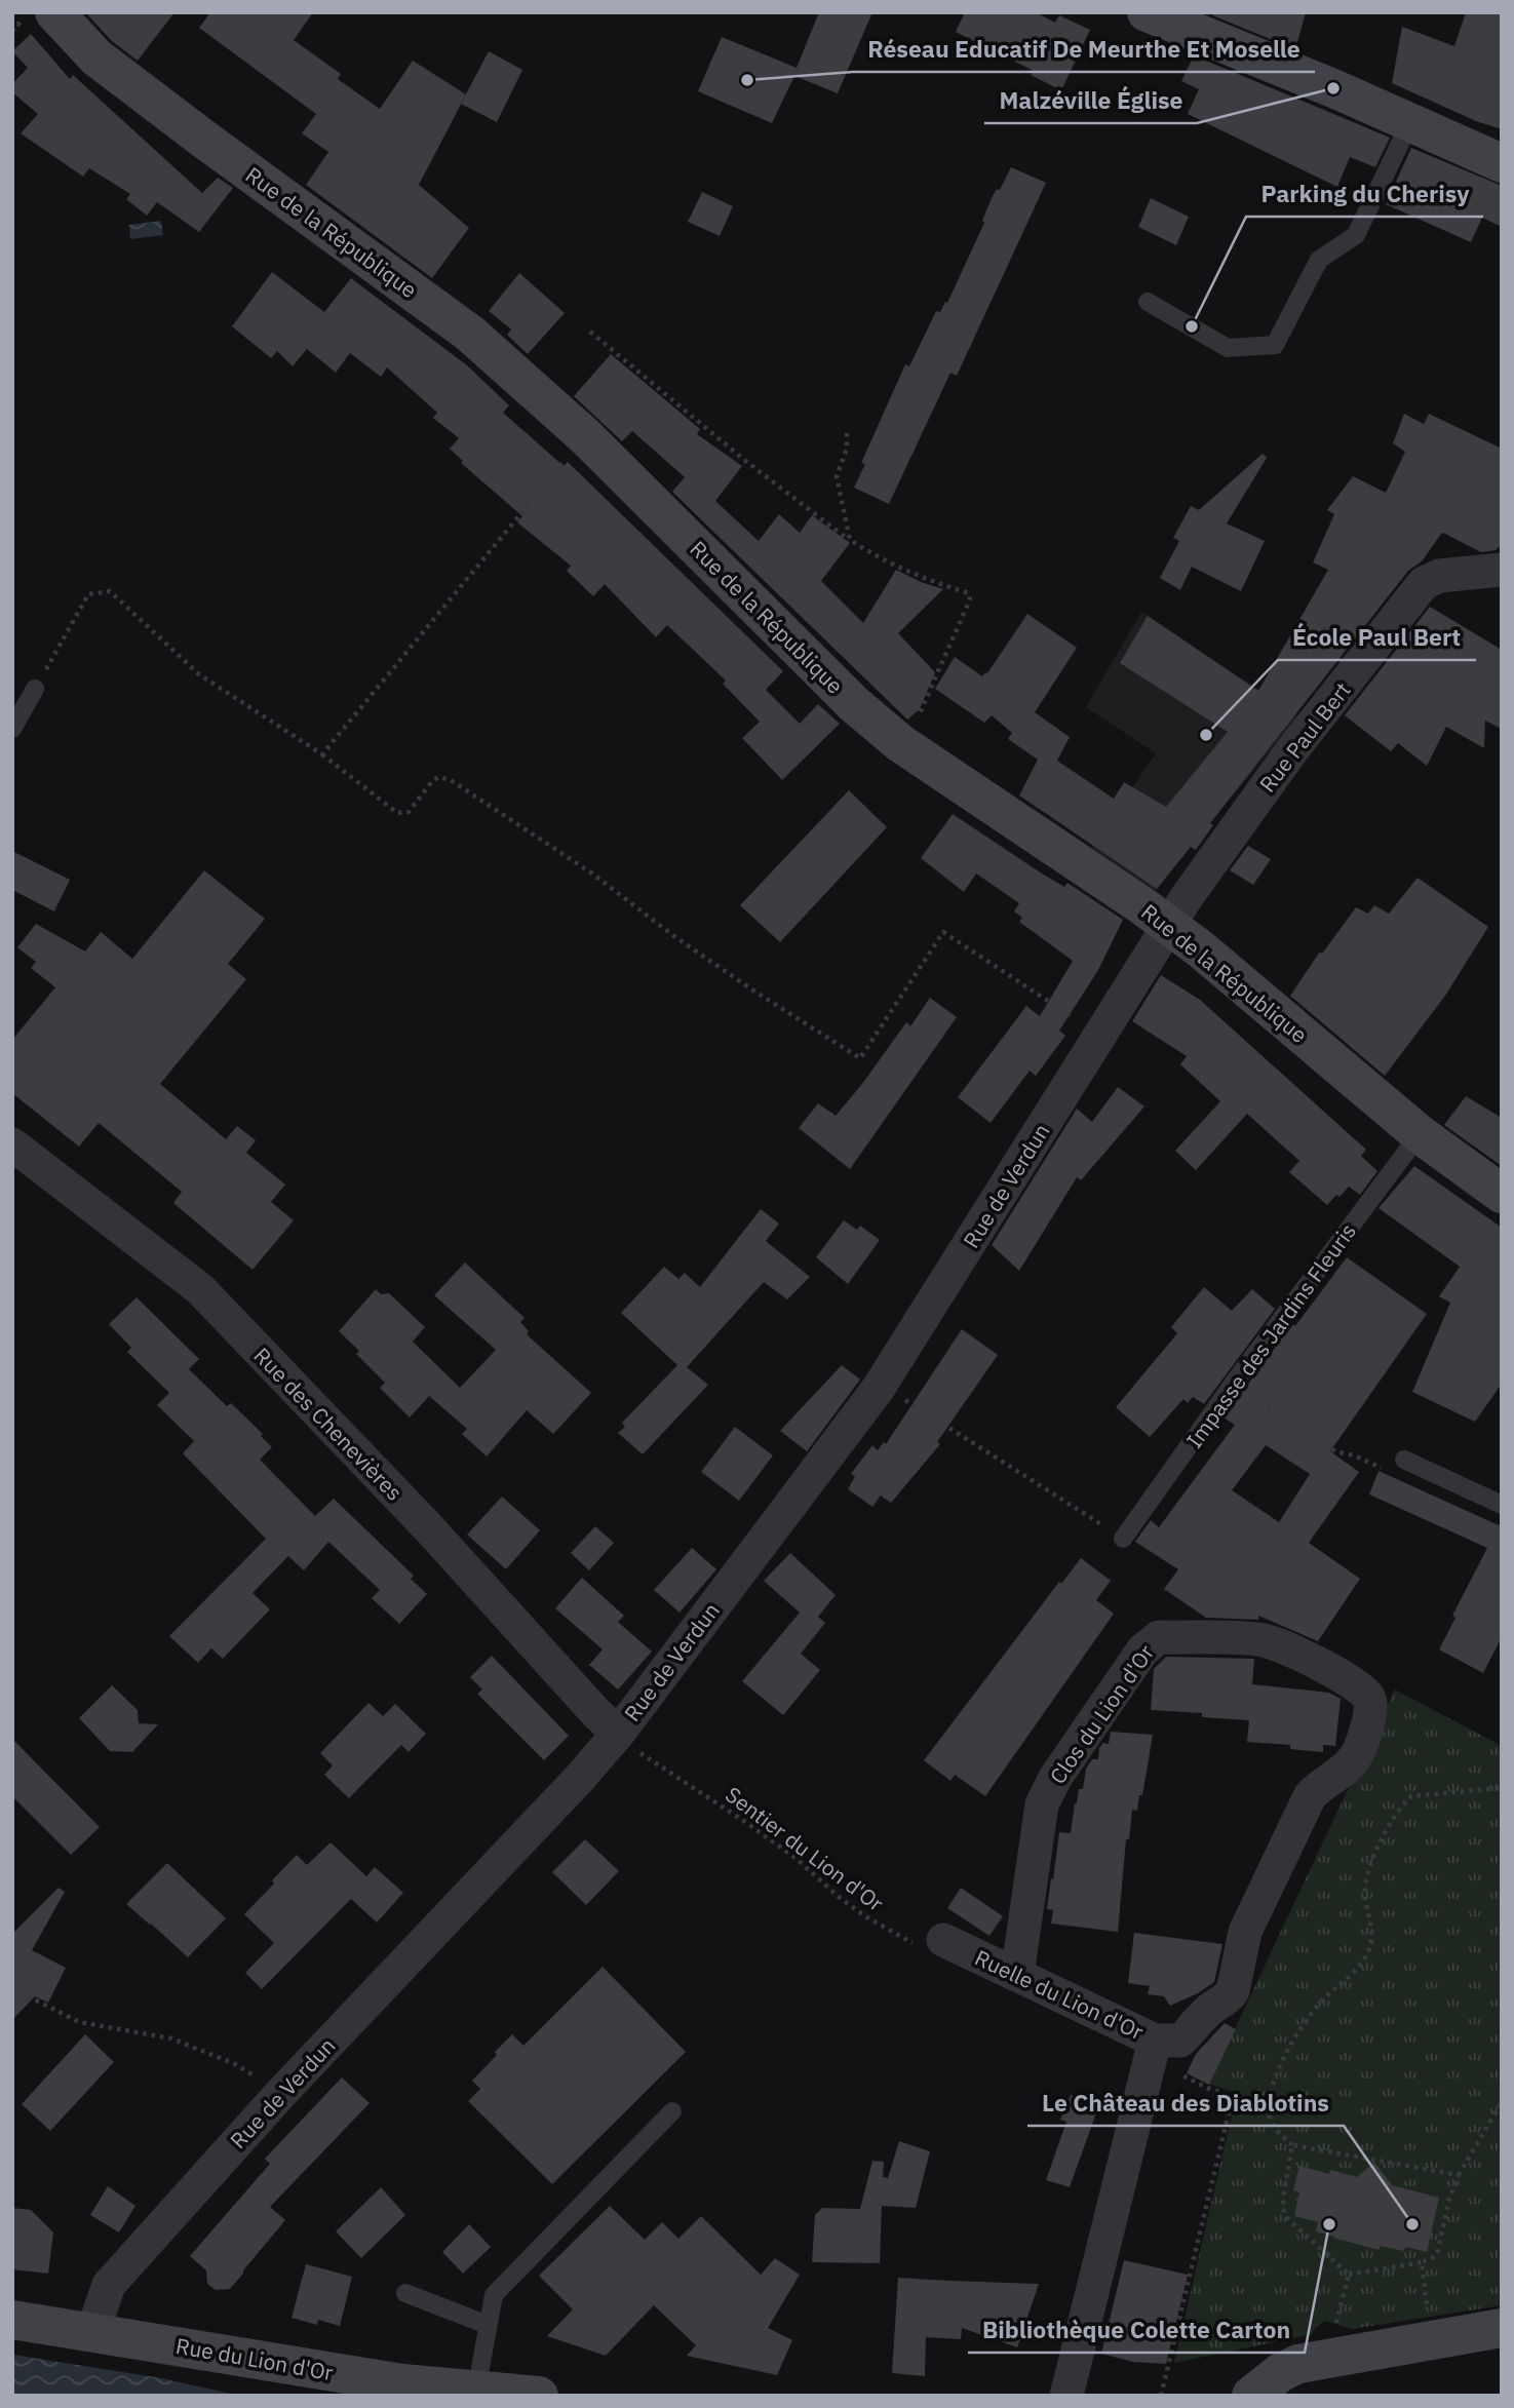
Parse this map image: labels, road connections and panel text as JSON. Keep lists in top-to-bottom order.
{
  "streets": {
    "main road": ["Rue de la République", "Rue du Lion d'Or"],
    "street": [
      "Rue Paul Bert",
      "Rue de Verdun",
      "Rue des Chenevières",
      "Clos du Lion d'Or",
      "Ruelle du Lion d'Or"
    ],
    "lane": ["Impasse des Jardins Fleuris"],
    "path": ["Sentier du Lion d'Or"]
  },
  "crossings": [
    ["Rue de la République", "Rue Paul Bert"],
    ["Rue de la République", "Rue de Verdun"],
    ["Rue de la République", "Impasse des Jardins Fleuris"],
    ["Rue Paul Bert", "Rue de Verdun"],
    ["Rue de Verdun", "Rue des Chenevières"],
    ["Rue de Verdun", "Sentier du Lion d'Or"],
    ["Rue de Verdun", "Rue du Lion d'Or"],
    ["Rue des Chenevières", "Sentier du Lion d'Or"],
    ["Clos du Lion d'Or", "Ruelle du Lion d'Or"],
    ["Sentier du Lion d'Or", "Ruelle du Lion d'Or"]
  ],
  "places": [
    "Réseau Educatif De Meurthe Et Moselle",
    "Malzéville Église",
    "Parking du Cherisy",
    "École Paul Bert",
    "Bibliothèque Colette Carton",
    "Le Château des Diablotins"
  ]
}
